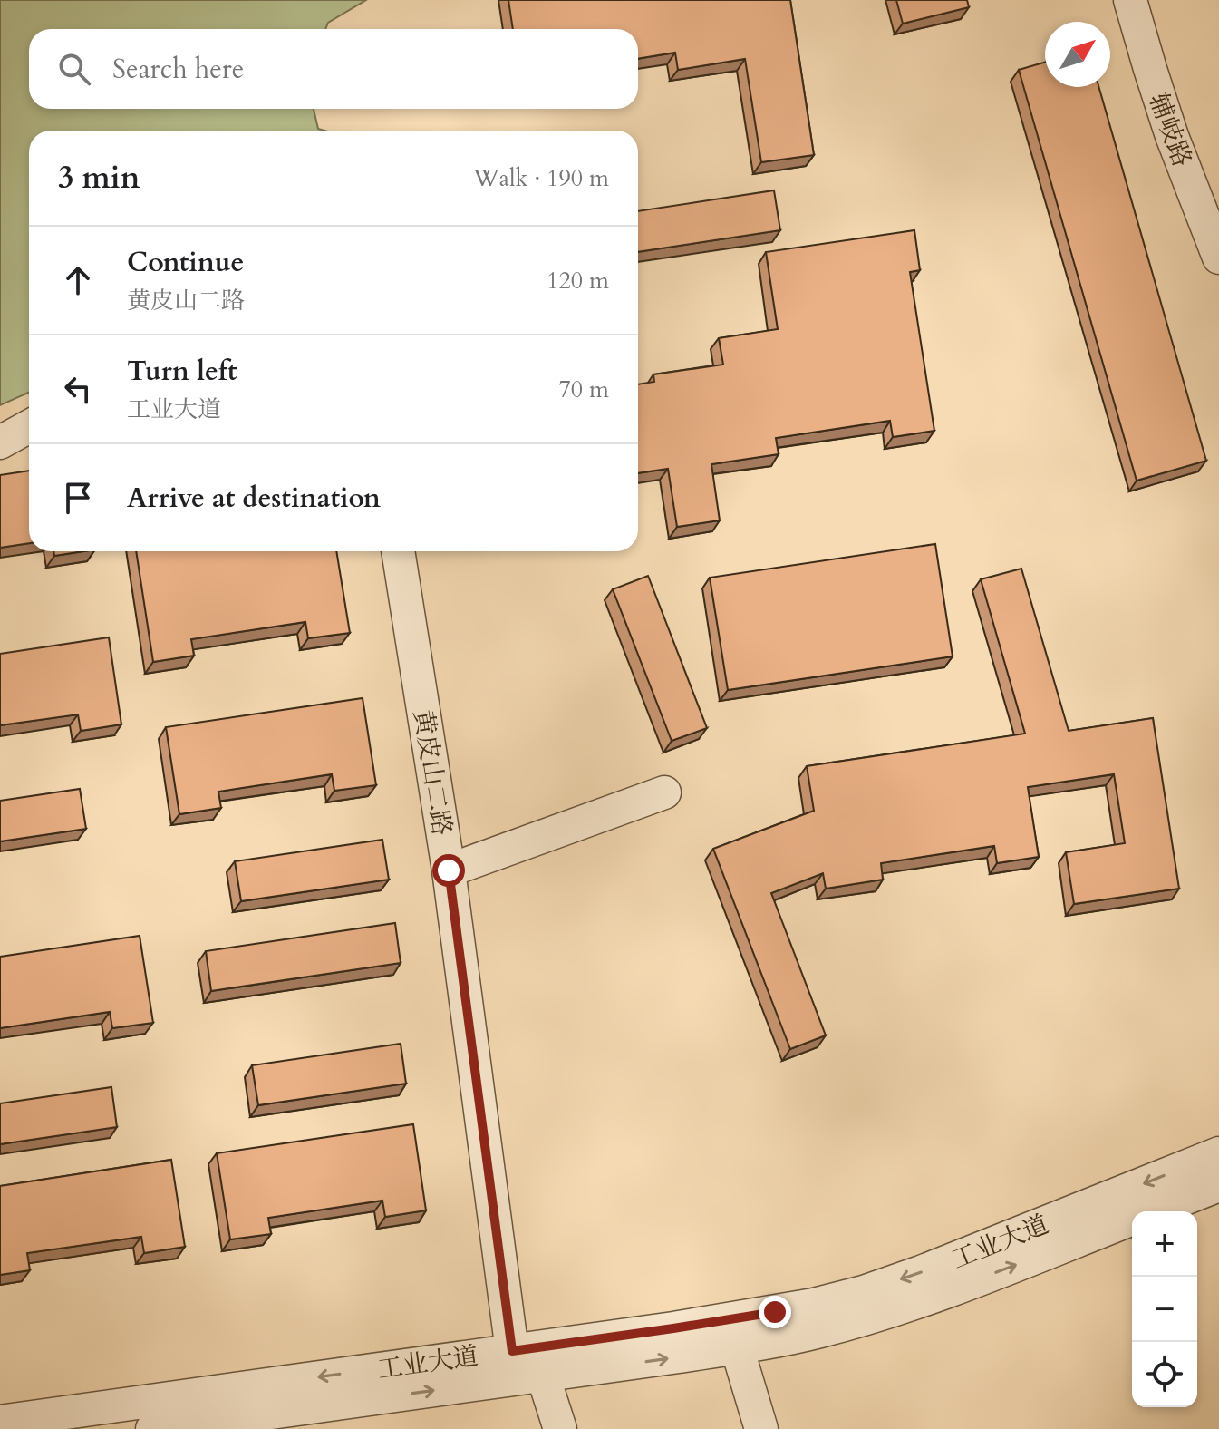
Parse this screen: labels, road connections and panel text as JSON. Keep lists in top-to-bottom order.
{
  "streets": {
    "street": ["辅岐路", "黄皮山二路", "工业大道"]
  },
  "crossings": [
    ["黄皮山二路", "工业大道"]
  ],
  "north": "top right",
  "page": {
    "search": "Search here",
    "heading": ["3 min", "Walk · 190 m"],
    "list": [
      ["Continue", "黄皮山二路", "120 m"],
      ["Turn left", "工业大道", "70 m"],
      "Arrive at destination"
    ],
    "map_buttons": ["+", "−"]
  }
}
